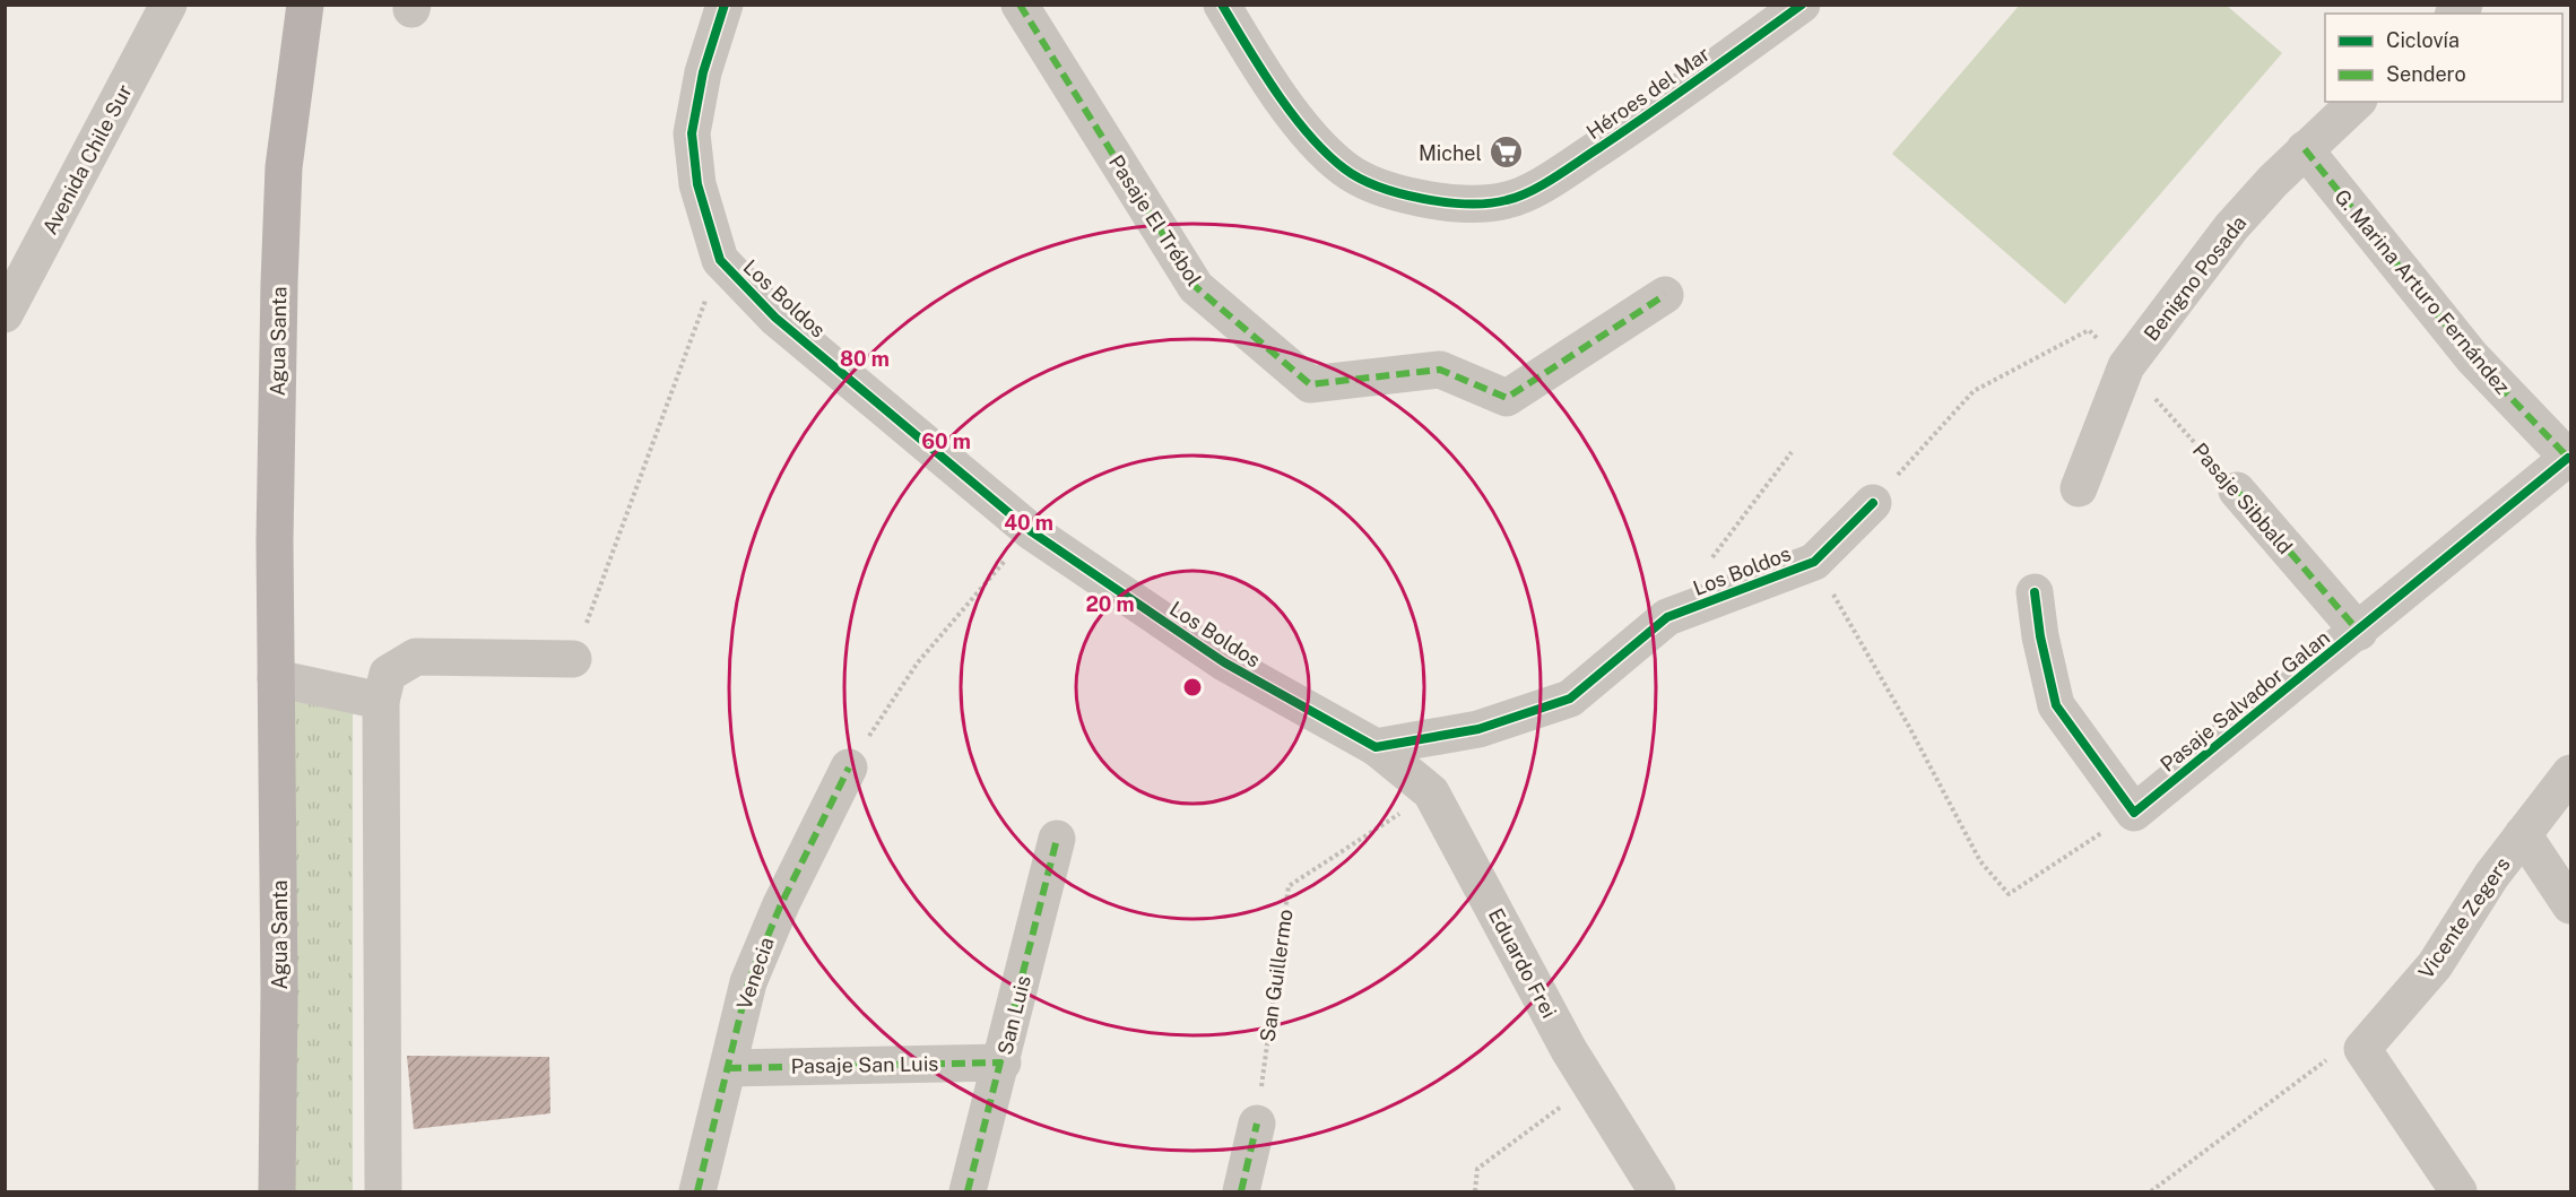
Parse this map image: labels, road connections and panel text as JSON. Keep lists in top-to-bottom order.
{
  "streets": {
    "main road": ["Agua Santa"],
    "street": [
      "Héroes del Mar",
      "Avenida Chile Sur",
      "Pasaje El Trébol",
      "Benigno Posada",
      "G. Marina Arturo Fernández",
      "Los Boldos",
      "Pasaje Sibbald",
      "Pasaje Salvador Galan",
      "Vicente Zegers",
      "Eduardo Frei",
      "Venecia",
      "San Luis",
      "Pasaje San Luis"
    ],
    "path": ["San Guillermo"]
  },
  "crossings": [
    ["Benigno Posada", "G. Marina Arturo Fernández"],
    ["Benigno Posada", "Pasaje Sibbald"],
    ["G. Marina Arturo Fernández", "Pasaje Salvador Galan"],
    ["Los Boldos", "Eduardo Frei"],
    ["Pasaje Sibbald", "Pasaje Salvador Galan"],
    ["Eduardo Frei", "San Guillermo"],
    ["Venecia", "Pasaje San Luis"],
    ["San Luis", "Pasaje San Luis"]
  ],
  "places": {
    "supermarket": ["Michel"]
  },
  "legend": ["Ciclovía", "Sendero"],
  "rings": [
    "80 m",
    "60 m",
    "40 m",
    "20 m"
  ]
}
